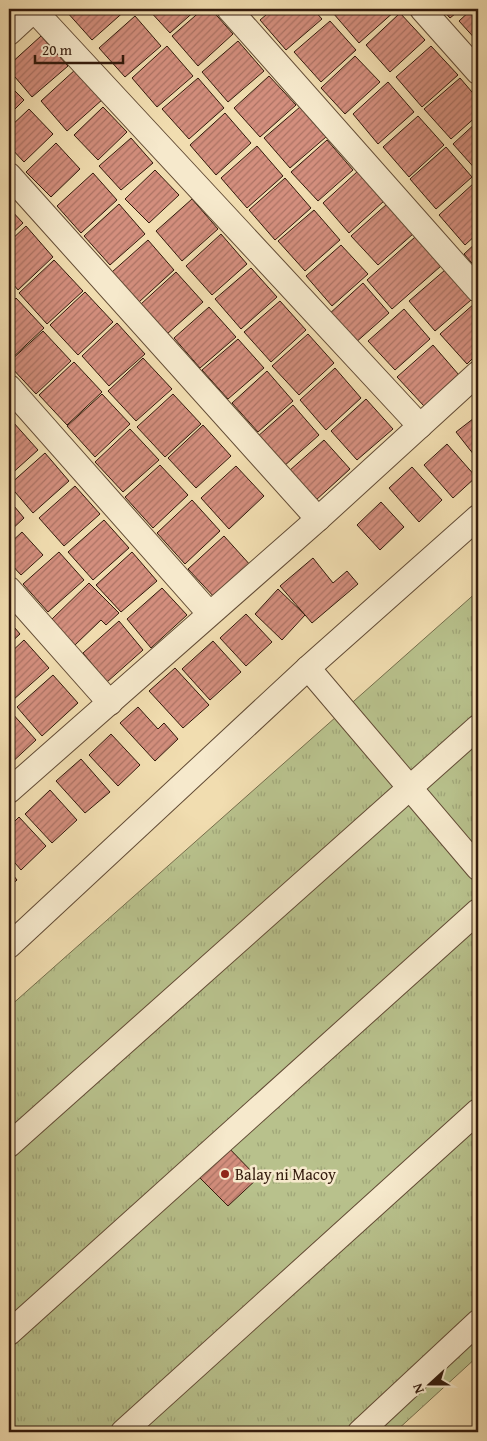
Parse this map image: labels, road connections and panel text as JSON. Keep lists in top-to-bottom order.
{
  "places": ["Balay ni Macoy"],
  "scale_bar": "20 m",
  "north": "left"
}
